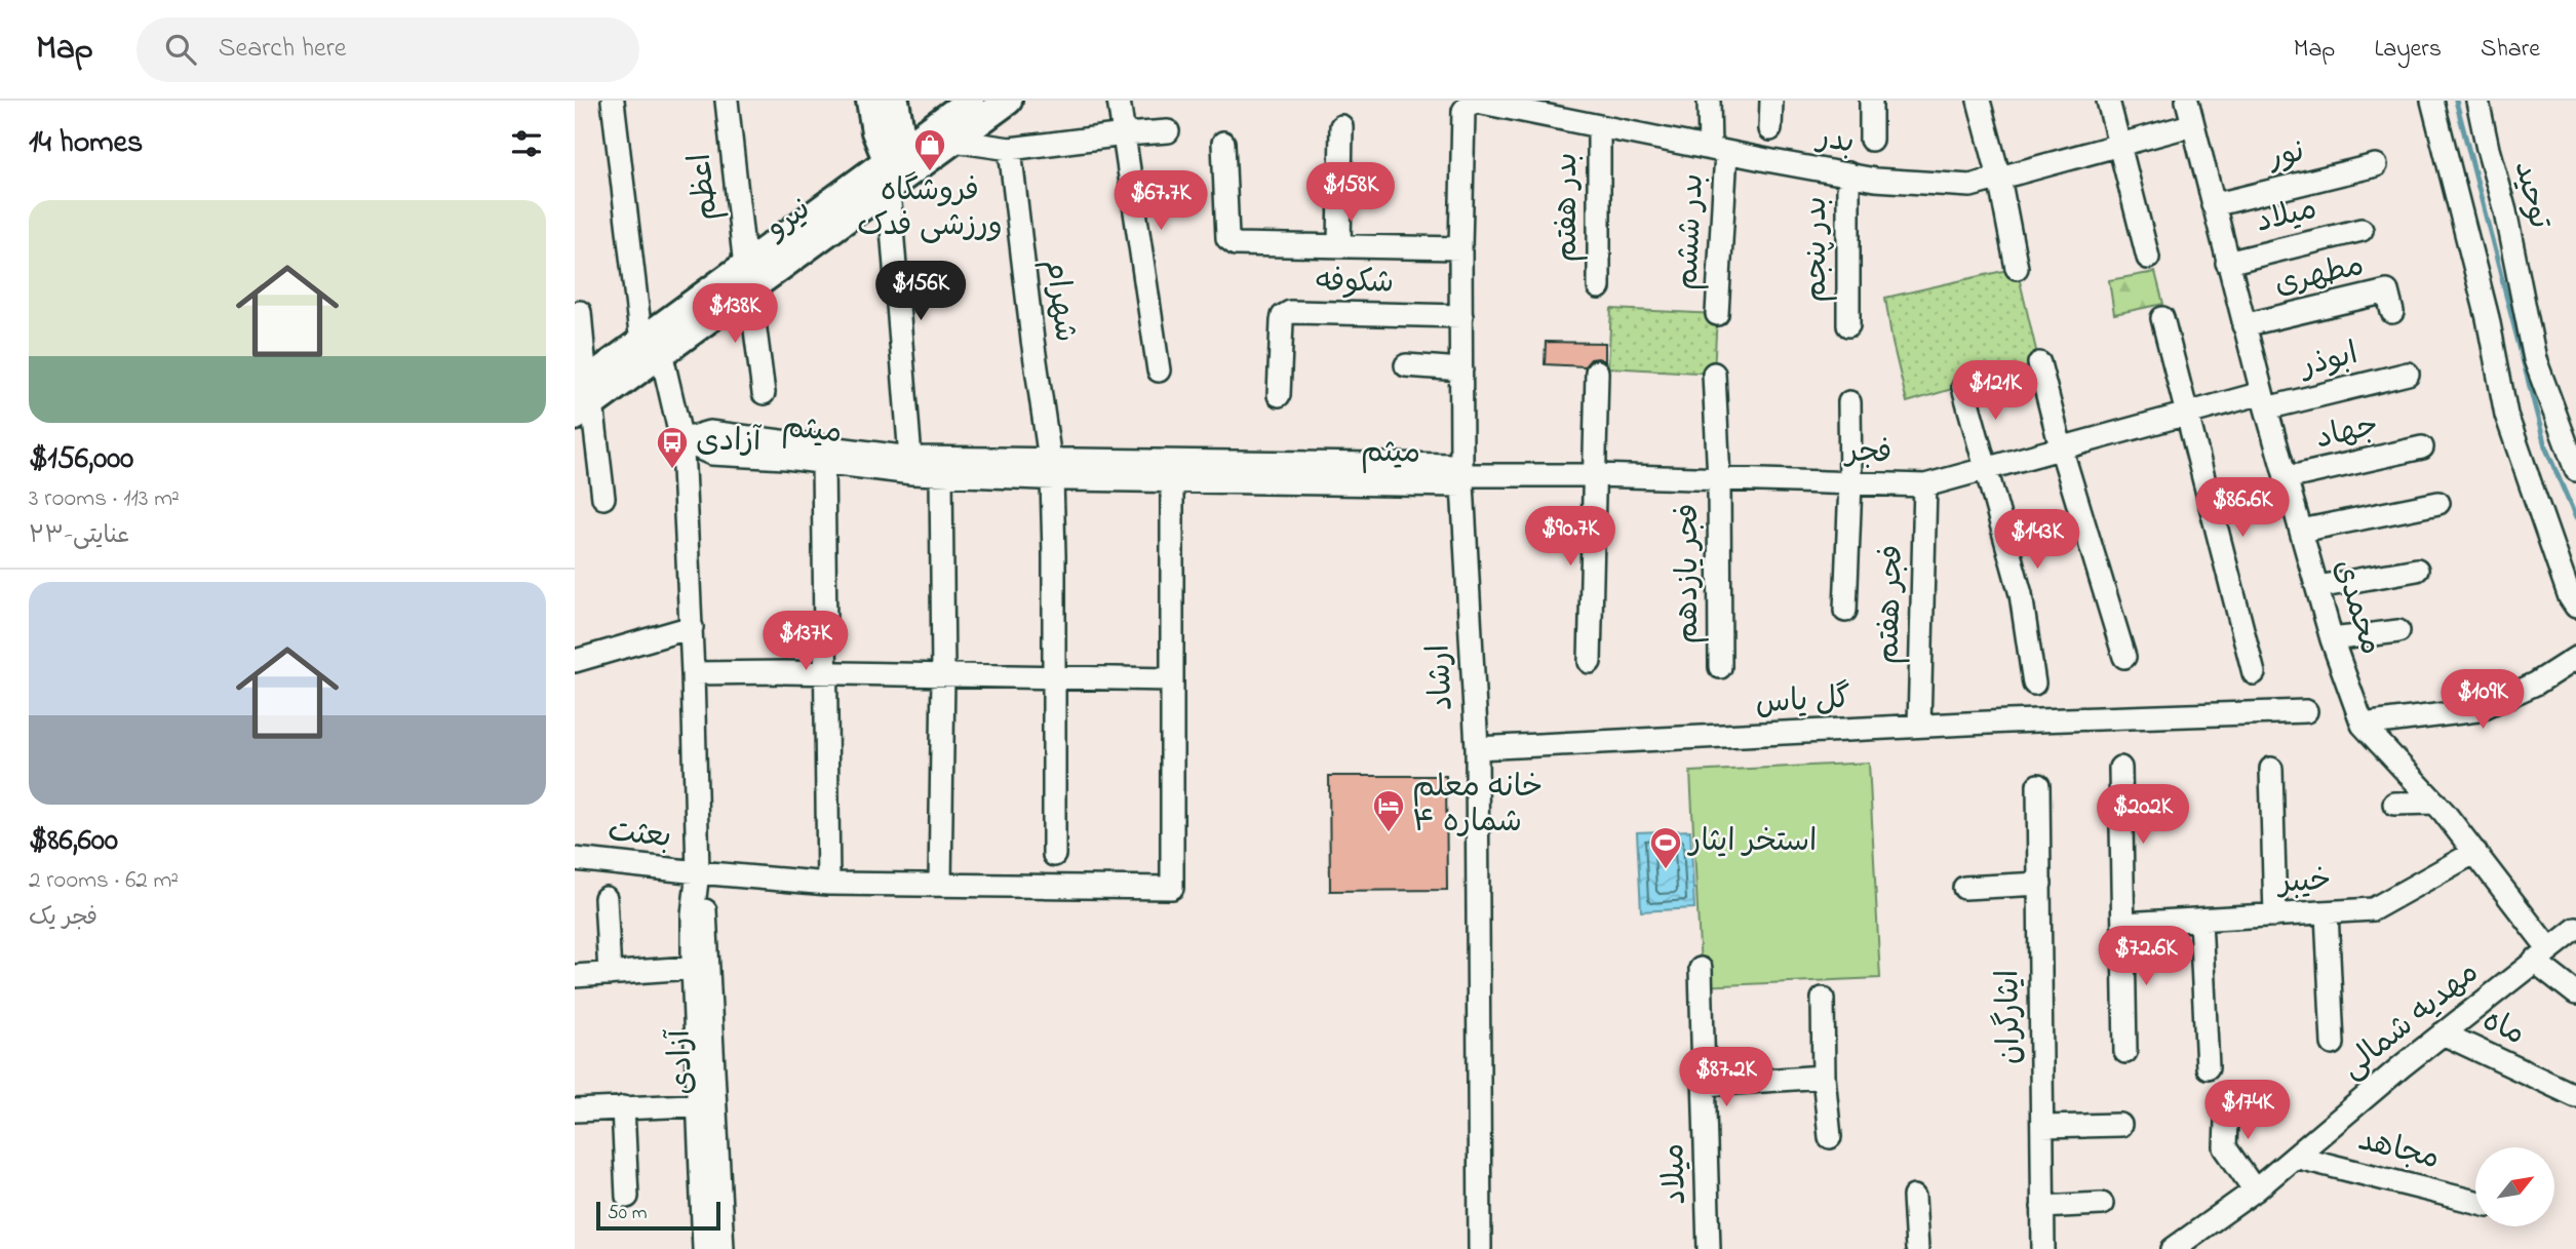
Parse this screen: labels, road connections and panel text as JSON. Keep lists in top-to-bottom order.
{
  "streets": {
    "main road": ["نیرو"],
    "street": [
      "بدر",
      "نور",
      "اعظم",
      "توحید",
      "بدر هفتم",
      "میلاد",
      "بدر ششم",
      "بدر پنجم",
      "مطهری",
      "شکوفه",
      "شهرام",
      "ابوذر",
      "میثم",
      "جهاد",
      "فجر",
      "فجر یازدهم",
      "فجر هفتم",
      "محمدی",
      "ارشاد",
      "گل یاس",
      "بعثت",
      "خیبر",
      "ایثارگران",
      "مهدیه شمالی",
      "ماه",
      "آزادی",
      "مجاهد"
    ]
  },
  "crossings": [
    ["بدر", "بدر هفتم"],
    ["بدر", "بدر ششم"],
    ["بدر", "بدر پنجم"],
    ["بدر", "محمدی"],
    ["بدر", "ارشاد"],
    ["نور", "محمدی"],
    ["اعظم", "نیرو"],
    ["میلاد", "محمدی"],
    ["نیرو", "آزادی"],
    ["مطهری", "محمدی"],
    ["شکوفه", "ارشاد"],
    ["شهرام", "میثم"],
    ["ابوذر", "فجر"],
    ["ابوذر", "محمدی"],
    ["میثم", "فجر"],
    ["میثم", "ارشاد"],
    ["میثم", "آزادی"],
    ["جهاد", "محمدی"],
    ["فجر", "فجر یازدهم"],
    ["فجر", "فجر هفتم"],
    ["فجر", "محمدی"],
    ["فجر", "ارشاد"],
    ["فجر هفتم", "گل یاس"],
    ["محمدی", "خیبر"],
    ["محمدی", "مهدیه شمالی"],
    ["ارشاد", "گل یاس"],
    ["بعثت", "آزادی"],
    ["مهدیه شمالی", "ماه"],
    ["مهدیه شمالی", "مجاهد"]
  ],
  "places": {
    "shop": ["فروشگاه ورزشی فدک"],
    "bus stop": ["آزادی"],
    "hotel": ["خانه معلم شماره ۴"],
    "sports": ["استخر ایثار"]
  },
  "scale_bar": "50 m",
  "north": "top right",
  "page": {
    "header": "Map",
    "search": "Search here",
    "nav": ["Map", "Layers", "Share"],
    "heading": "14 homes",
    "price": [
      "$158K",
      "$67.7K",
      "$156K",
      "$138K",
      "$121K",
      "$86.6K",
      "$90.7K",
      "$143K",
      "$137K",
      "$109K",
      "$202K",
      "$72.6K",
      "$87.2K",
      "$174K"
    ],
    "list": [
      {
        "name": "$156,000",
        "note": "3 rooms · 113 m² · ۲۳-عنایتی"
      },
      {
        "name": "$86,600",
        "note": "2 rooms · 62 m² · فجر یک"
      }
    ],
    "scale": "50 m"
  }
}
